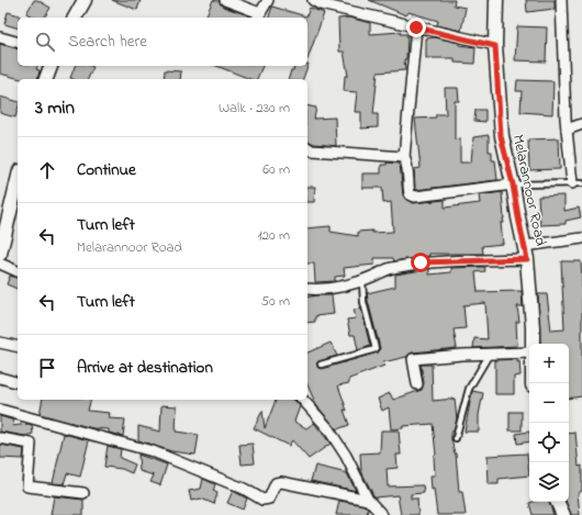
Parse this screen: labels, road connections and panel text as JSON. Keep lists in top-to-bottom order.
{
  "streets": {
    "street": ["Melarannoor Road"]
  },
  "page": {
    "search": "Search here",
    "heading": ["3 min", "Walk · 230 m"],
    "list": [
      ["Continue", "60 m"],
      ["Turn left", "Melarannoor Road", "120 m"],
      ["Turn left", "50 m"],
      "Arrive at destination"
    ],
    "map_buttons": ["+", "−"]
  }
}
